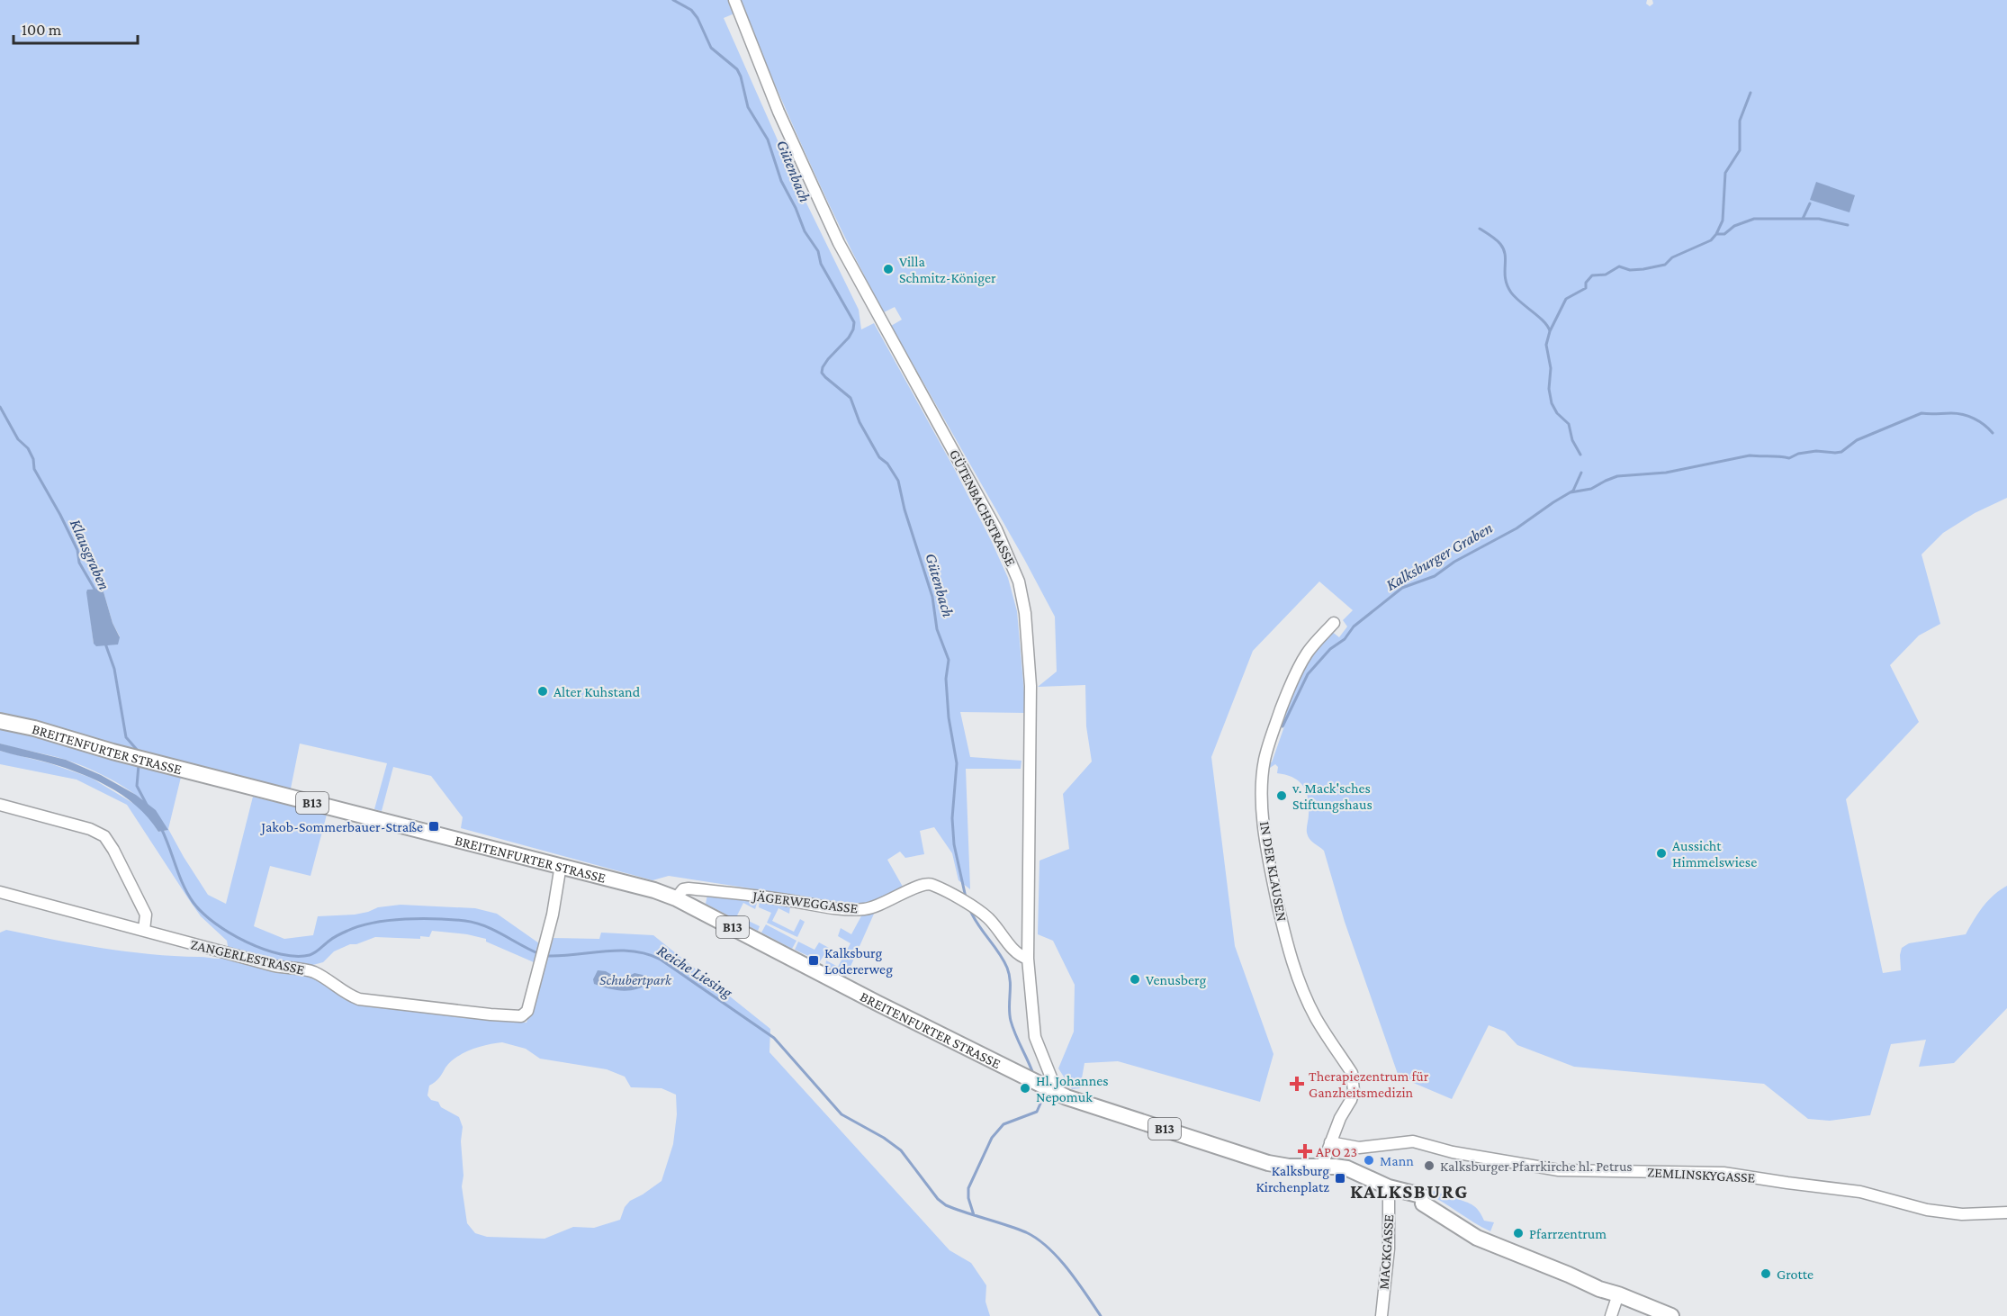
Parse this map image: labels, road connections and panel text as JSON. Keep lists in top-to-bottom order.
{
  "streets": {
    "main road": ["BREITENFURTER STRASSE", "B13"],
    "street": [
      "GÜTENBACHSTRASSE",
      "IN DER KLAUSEN",
      "JÄGERWEGGASSE",
      "ZANGERLESTRASSE",
      "ZEMLINSKYGASSE",
      "MACKGASSE"
    ]
  },
  "crossings": [
    ["GÜTENBACHSTRASSE", "BREITENFURTER STRASSE"],
    ["GÜTENBACHSTRASSE", "B13"],
    ["GÜTENBACHSTRASSE", "JÄGERWEGGASSE"],
    ["BREITENFURTER STRASSE", "B13"],
    ["BREITENFURTER STRASSE", "JÄGERWEGGASSE"],
    ["BREITENFURTER STRASSE", "ZANGERLESTRASSE"],
    ["B13", "IN DER KLAUSEN"],
    ["B13", "MACKGASSE"],
    ["IN DER KLAUSEN", "ZEMLINSKYGASSE"]
  ],
  "districts": ["KALKSBURG"],
  "water": [
    "Gütenbach",
    "Klausgraben",
    "Kalksburger Graben",
    "Reiche Liesing"
  ],
  "parks": ["Schubertpark"],
  "places": {
    "other": [
      "Villa Schmitz-Königer",
      "Alter Kuhstand",
      "v. Mack'sches Stiftungshaus",
      "Aussicht Himmelswiese",
      "Venusberg",
      "Hl. Johannes Nepomuk",
      "Mann",
      "Kalksburger Pfarrkirche hl. Petrus",
      "Pfarrzentrum",
      "Grotte"
    ],
    "transit": ["Jakob-Sommerbauer-Straße", "Kalksburg Lodererweg", "Kalksburg Kirchenplatz"],
    "health": ["Therapiezentrum für Ganzheitsmedizin", "APO 23"]
  },
  "scale_bar": "100 m"
}
